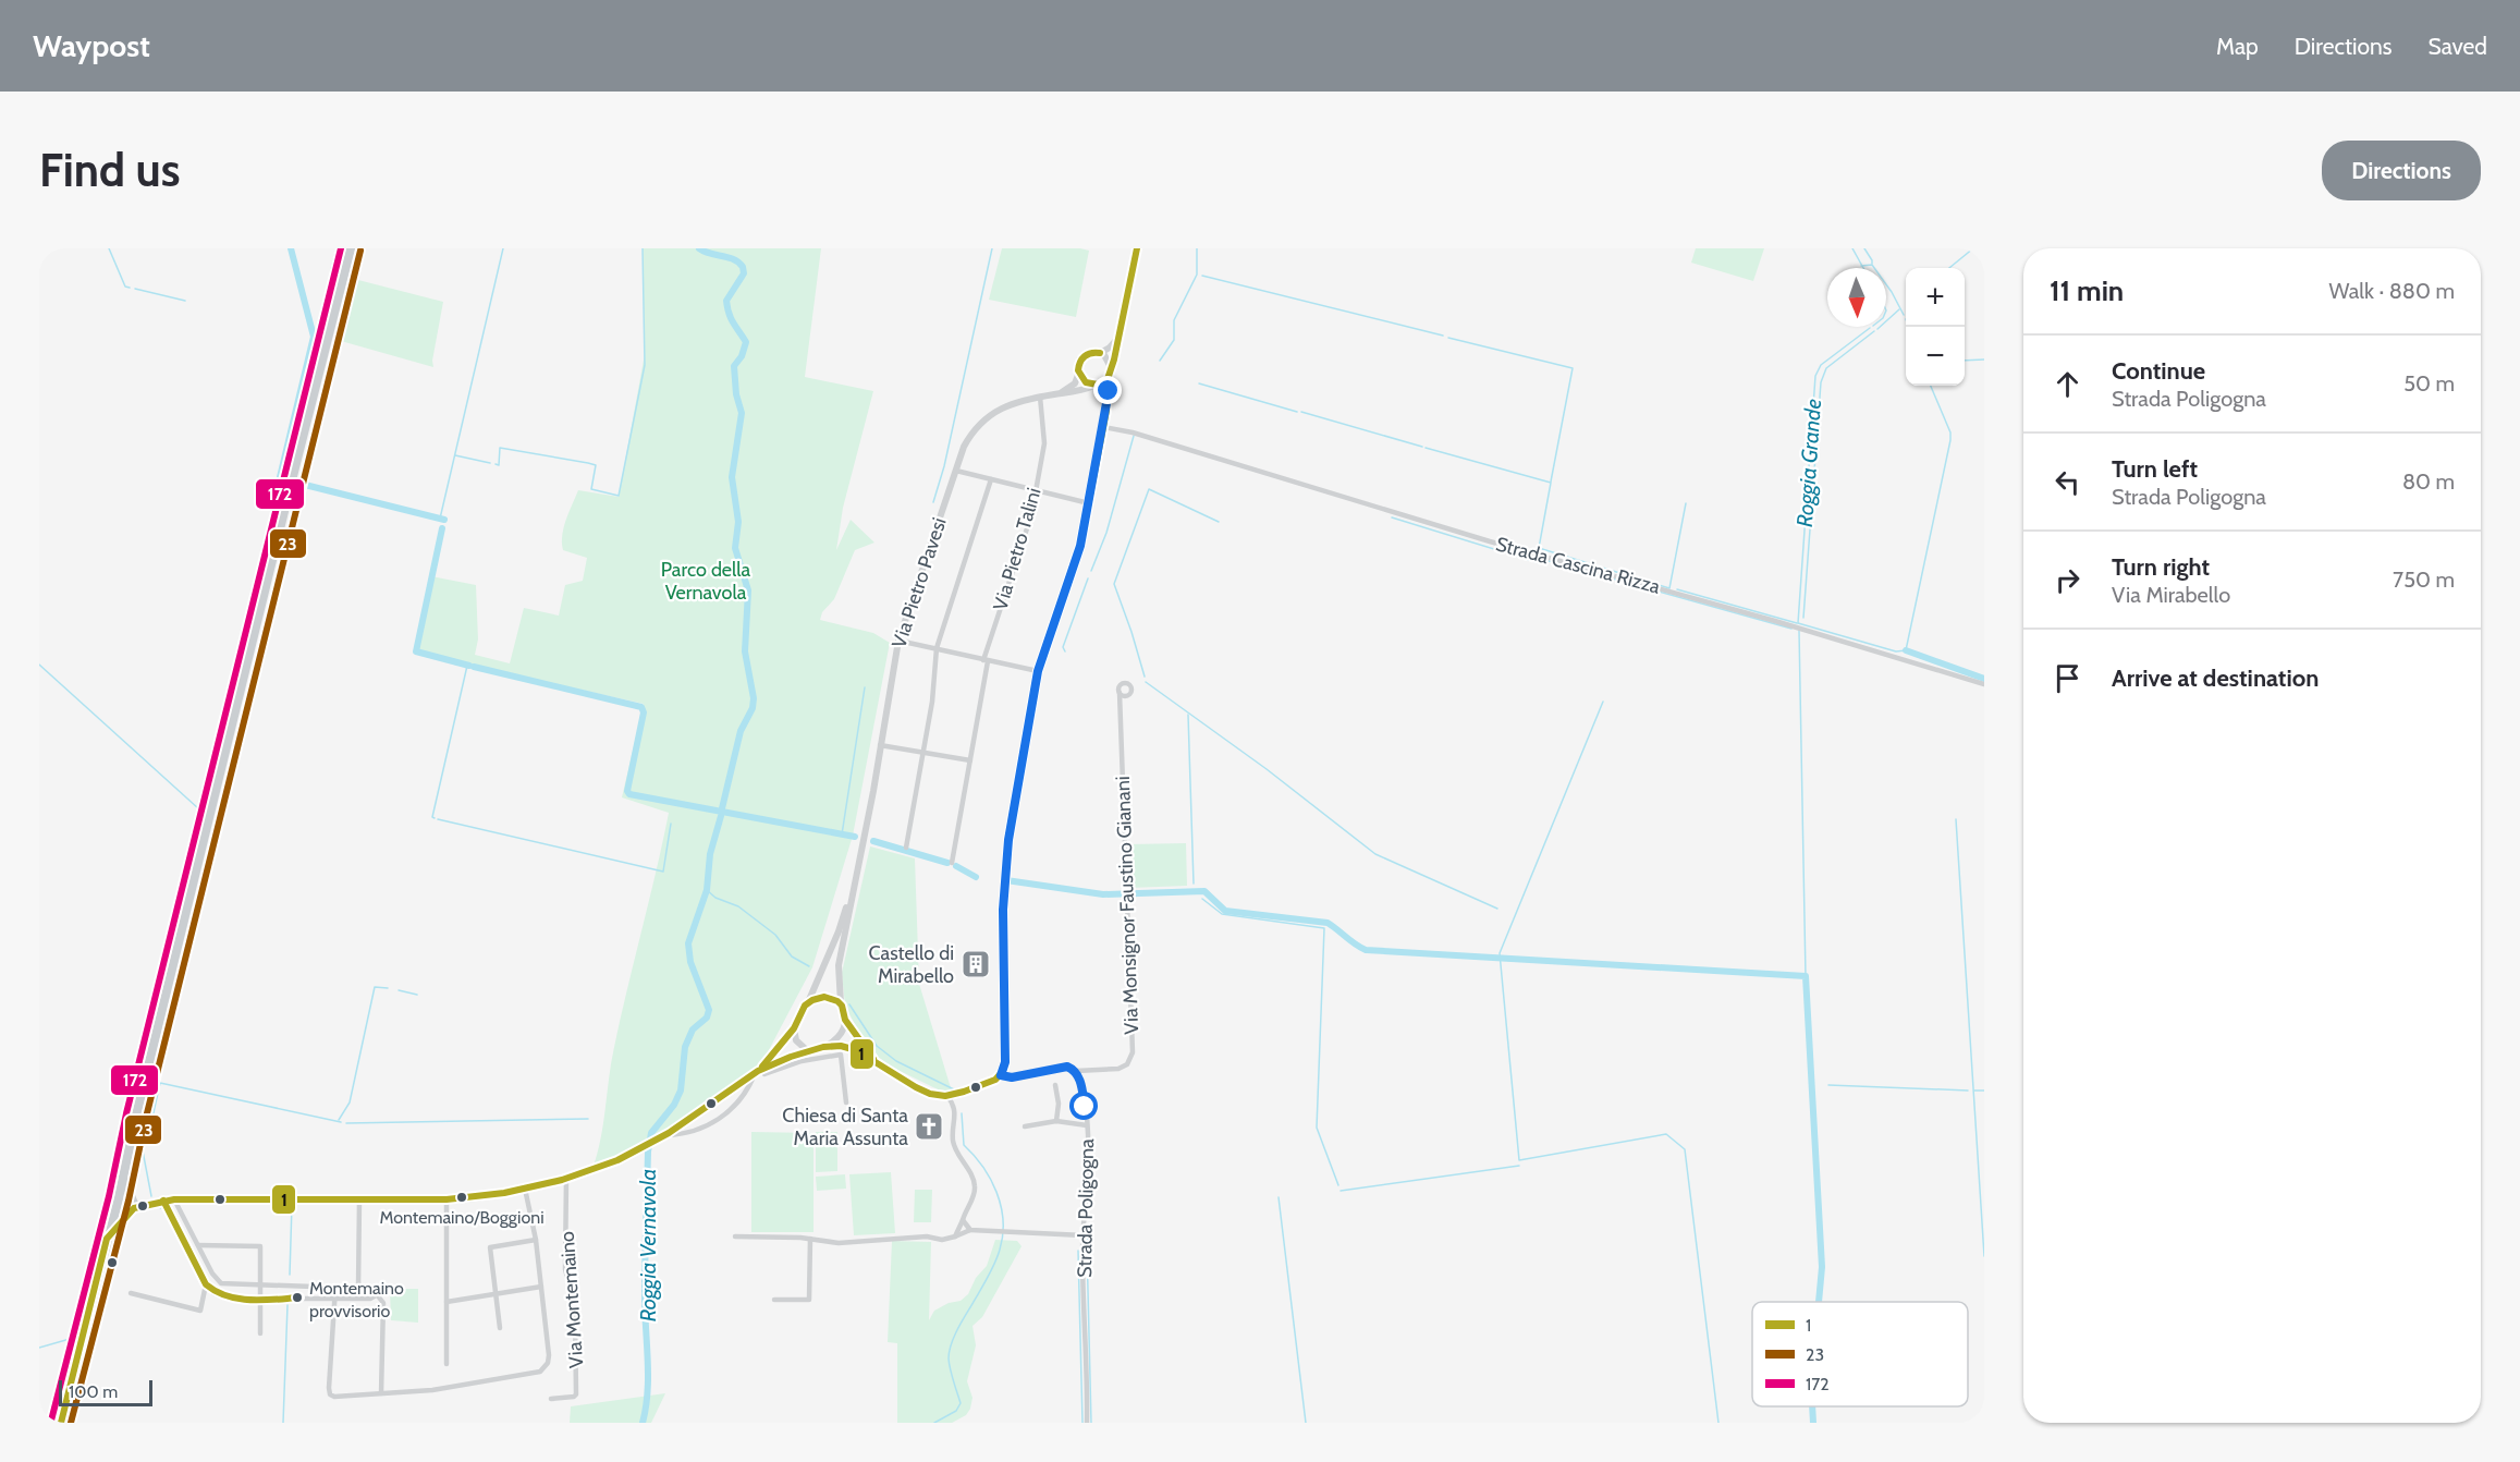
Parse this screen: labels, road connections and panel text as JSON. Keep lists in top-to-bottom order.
{
  "streets": {
    "street": [
      "Via Pietro Talini",
      "Strada Cascina Rizza",
      "Via Pietro Pavesi",
      "Via Monsignor Faustino Gianani",
      "Strada Poligogna",
      "Via Montemaino"
    ]
  },
  "crossings": [
    ["Via Pietro Talini", "Via Pietro Pavesi"],
    ["Via Monsignor Faustino Gianani", "Strada Poligogna"]
  ],
  "water": ["Roggia Grande", "Roggia Vernavola"],
  "parks": ["Parco della Vernavola"],
  "places": {
    "building": ["Castello di Mirabello"],
    "church": ["Chiesa di Santa Maria Assunta"],
    "other": ["Montemaino/Boggioni", "Montemaino provvisorio"]
  },
  "lines": ["transit line 1", "transit line 172", "transit line 23"],
  "legend": ["1", "23", "172"],
  "scale_bar": "100 m",
  "north": "bottom",
  "page": {
    "header": "Waypost",
    "nav": ["Map", "Directions", "Saved"],
    "buttons": "Directions",
    "title": "Find us",
    "heading": ["11 min", "Walk · 880 m"],
    "map_buttons": ["+", "−"],
    "list": [
      ["Continue", "Strada Poligogna", "50 m"],
      ["Turn left", "Strada Poligogna", "80 m"],
      ["Turn right", "Via Mirabello", "750 m"],
      "Arrive at destination"
    ],
    "scale": "100 m"
  }
}
